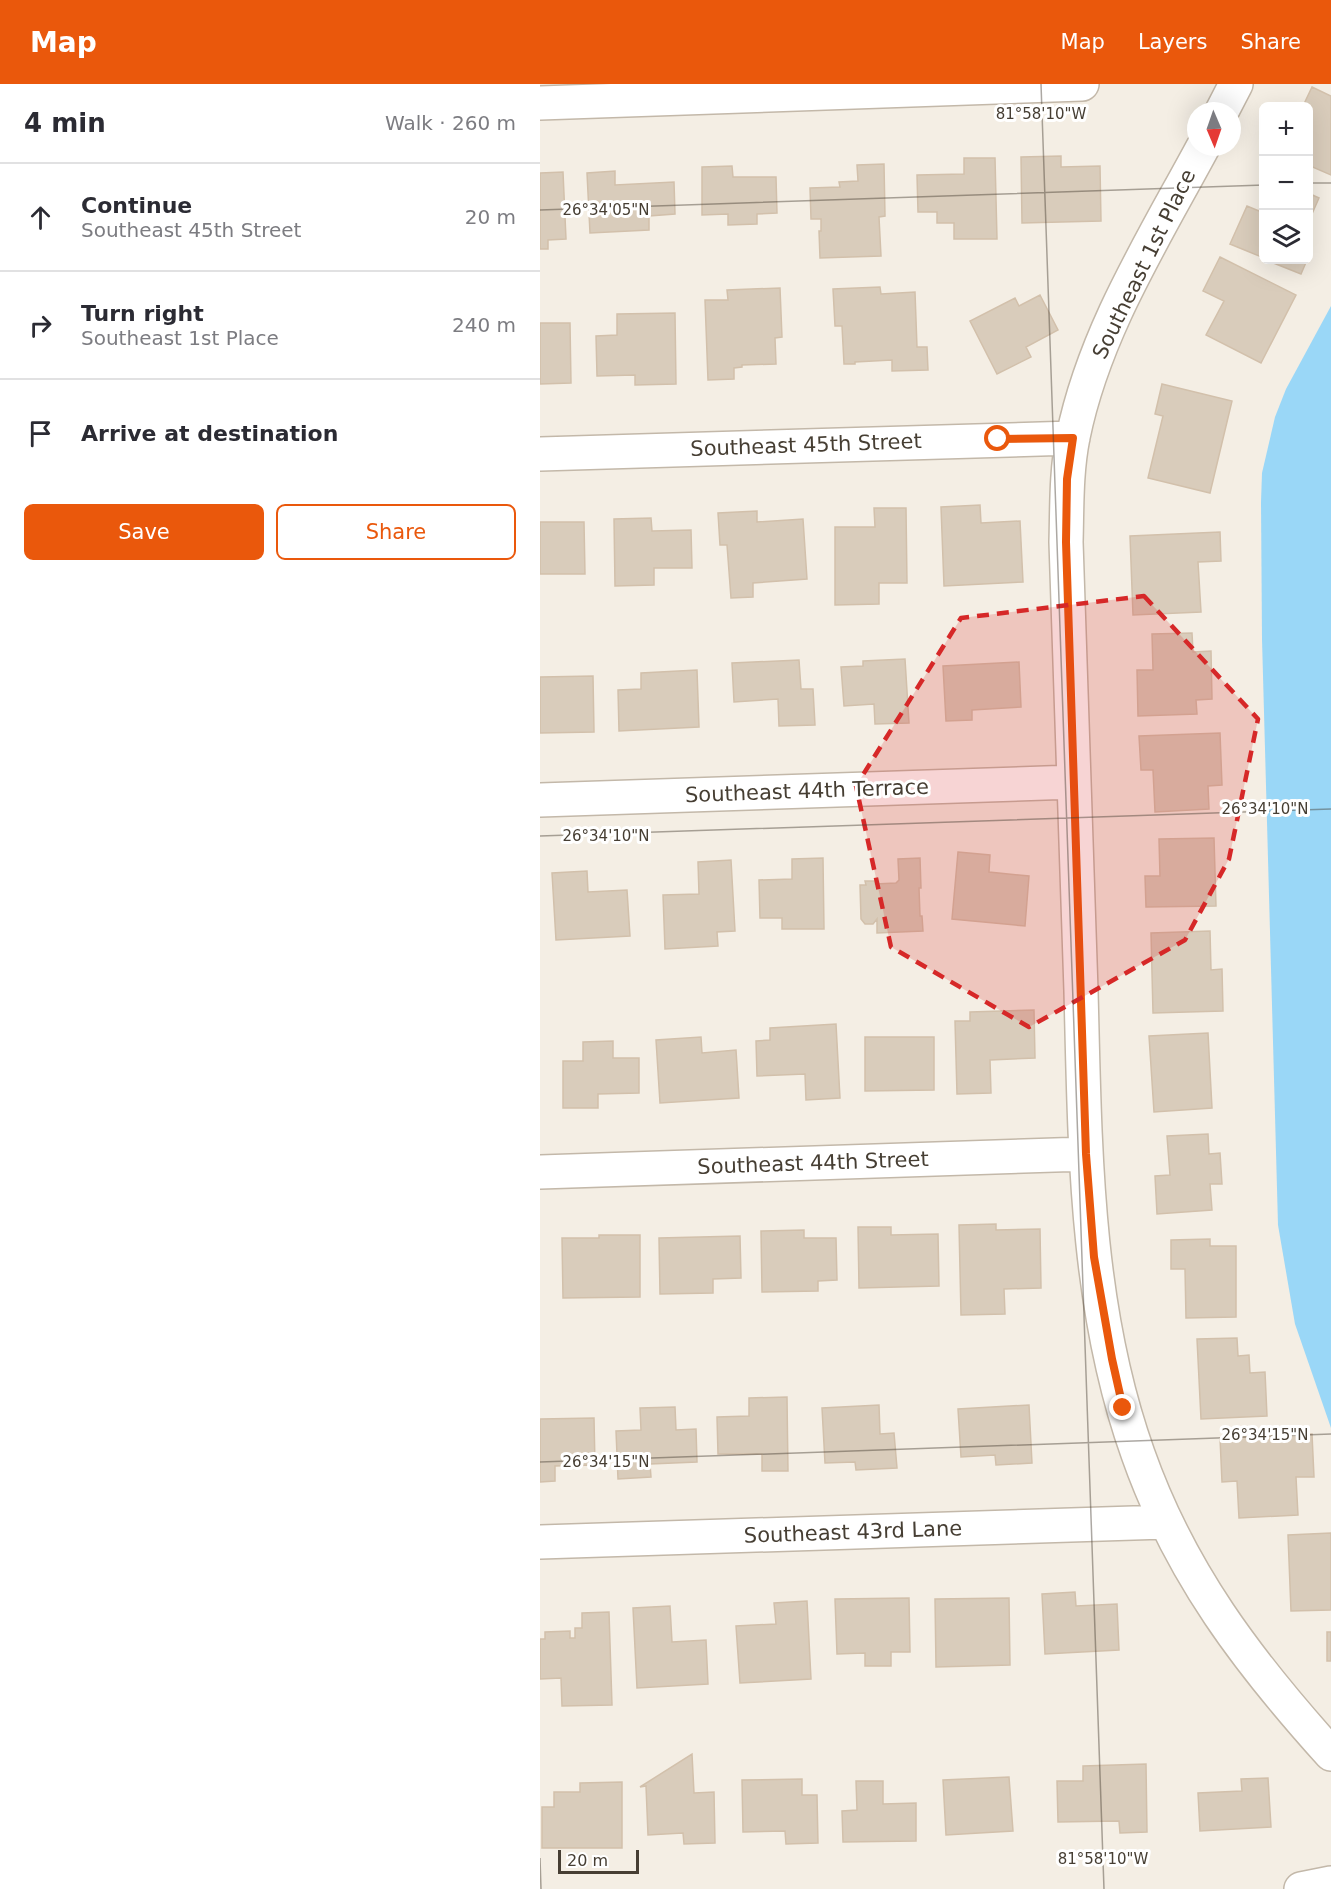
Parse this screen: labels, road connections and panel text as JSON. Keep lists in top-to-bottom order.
{
  "streets": {
    "street": [
      "Southeast 1st Place",
      "Southeast 45th Street",
      "Southeast 44th Terrace",
      "Southeast 44th Street",
      "Southeast 43rd Lane"
    ]
  },
  "crossings": [
    ["Southeast 1st Place", "Southeast 45th Street"],
    ["Southeast 1st Place", "Southeast 44th Terrace"],
    ["Southeast 1st Place", "Southeast 44th Street"],
    ["Southeast 1st Place", "Southeast 43rd Lane"]
  ],
  "scale_bar": "20 m",
  "north": "bottom",
  "page": {
    "header": "Map",
    "nav": ["Map", "Layers", "Share"],
    "heading": ["4 min", "Walk · 260 m"],
    "map_buttons": ["+", "−"],
    "list": [
      ["Continue", "Southeast 45th Street", "20 m"],
      ["Turn right", "Southeast 1st Place", "240 m"],
      "Arrive at destination"
    ],
    "buttons": ["Save", "Share"],
    "scale": "20 m"
  },
  "coordinates": [
    "81°58'10\"W",
    "26°34'05\"N",
    "26°34'10\"N",
    "26°34'15\"N"
  ]
}
